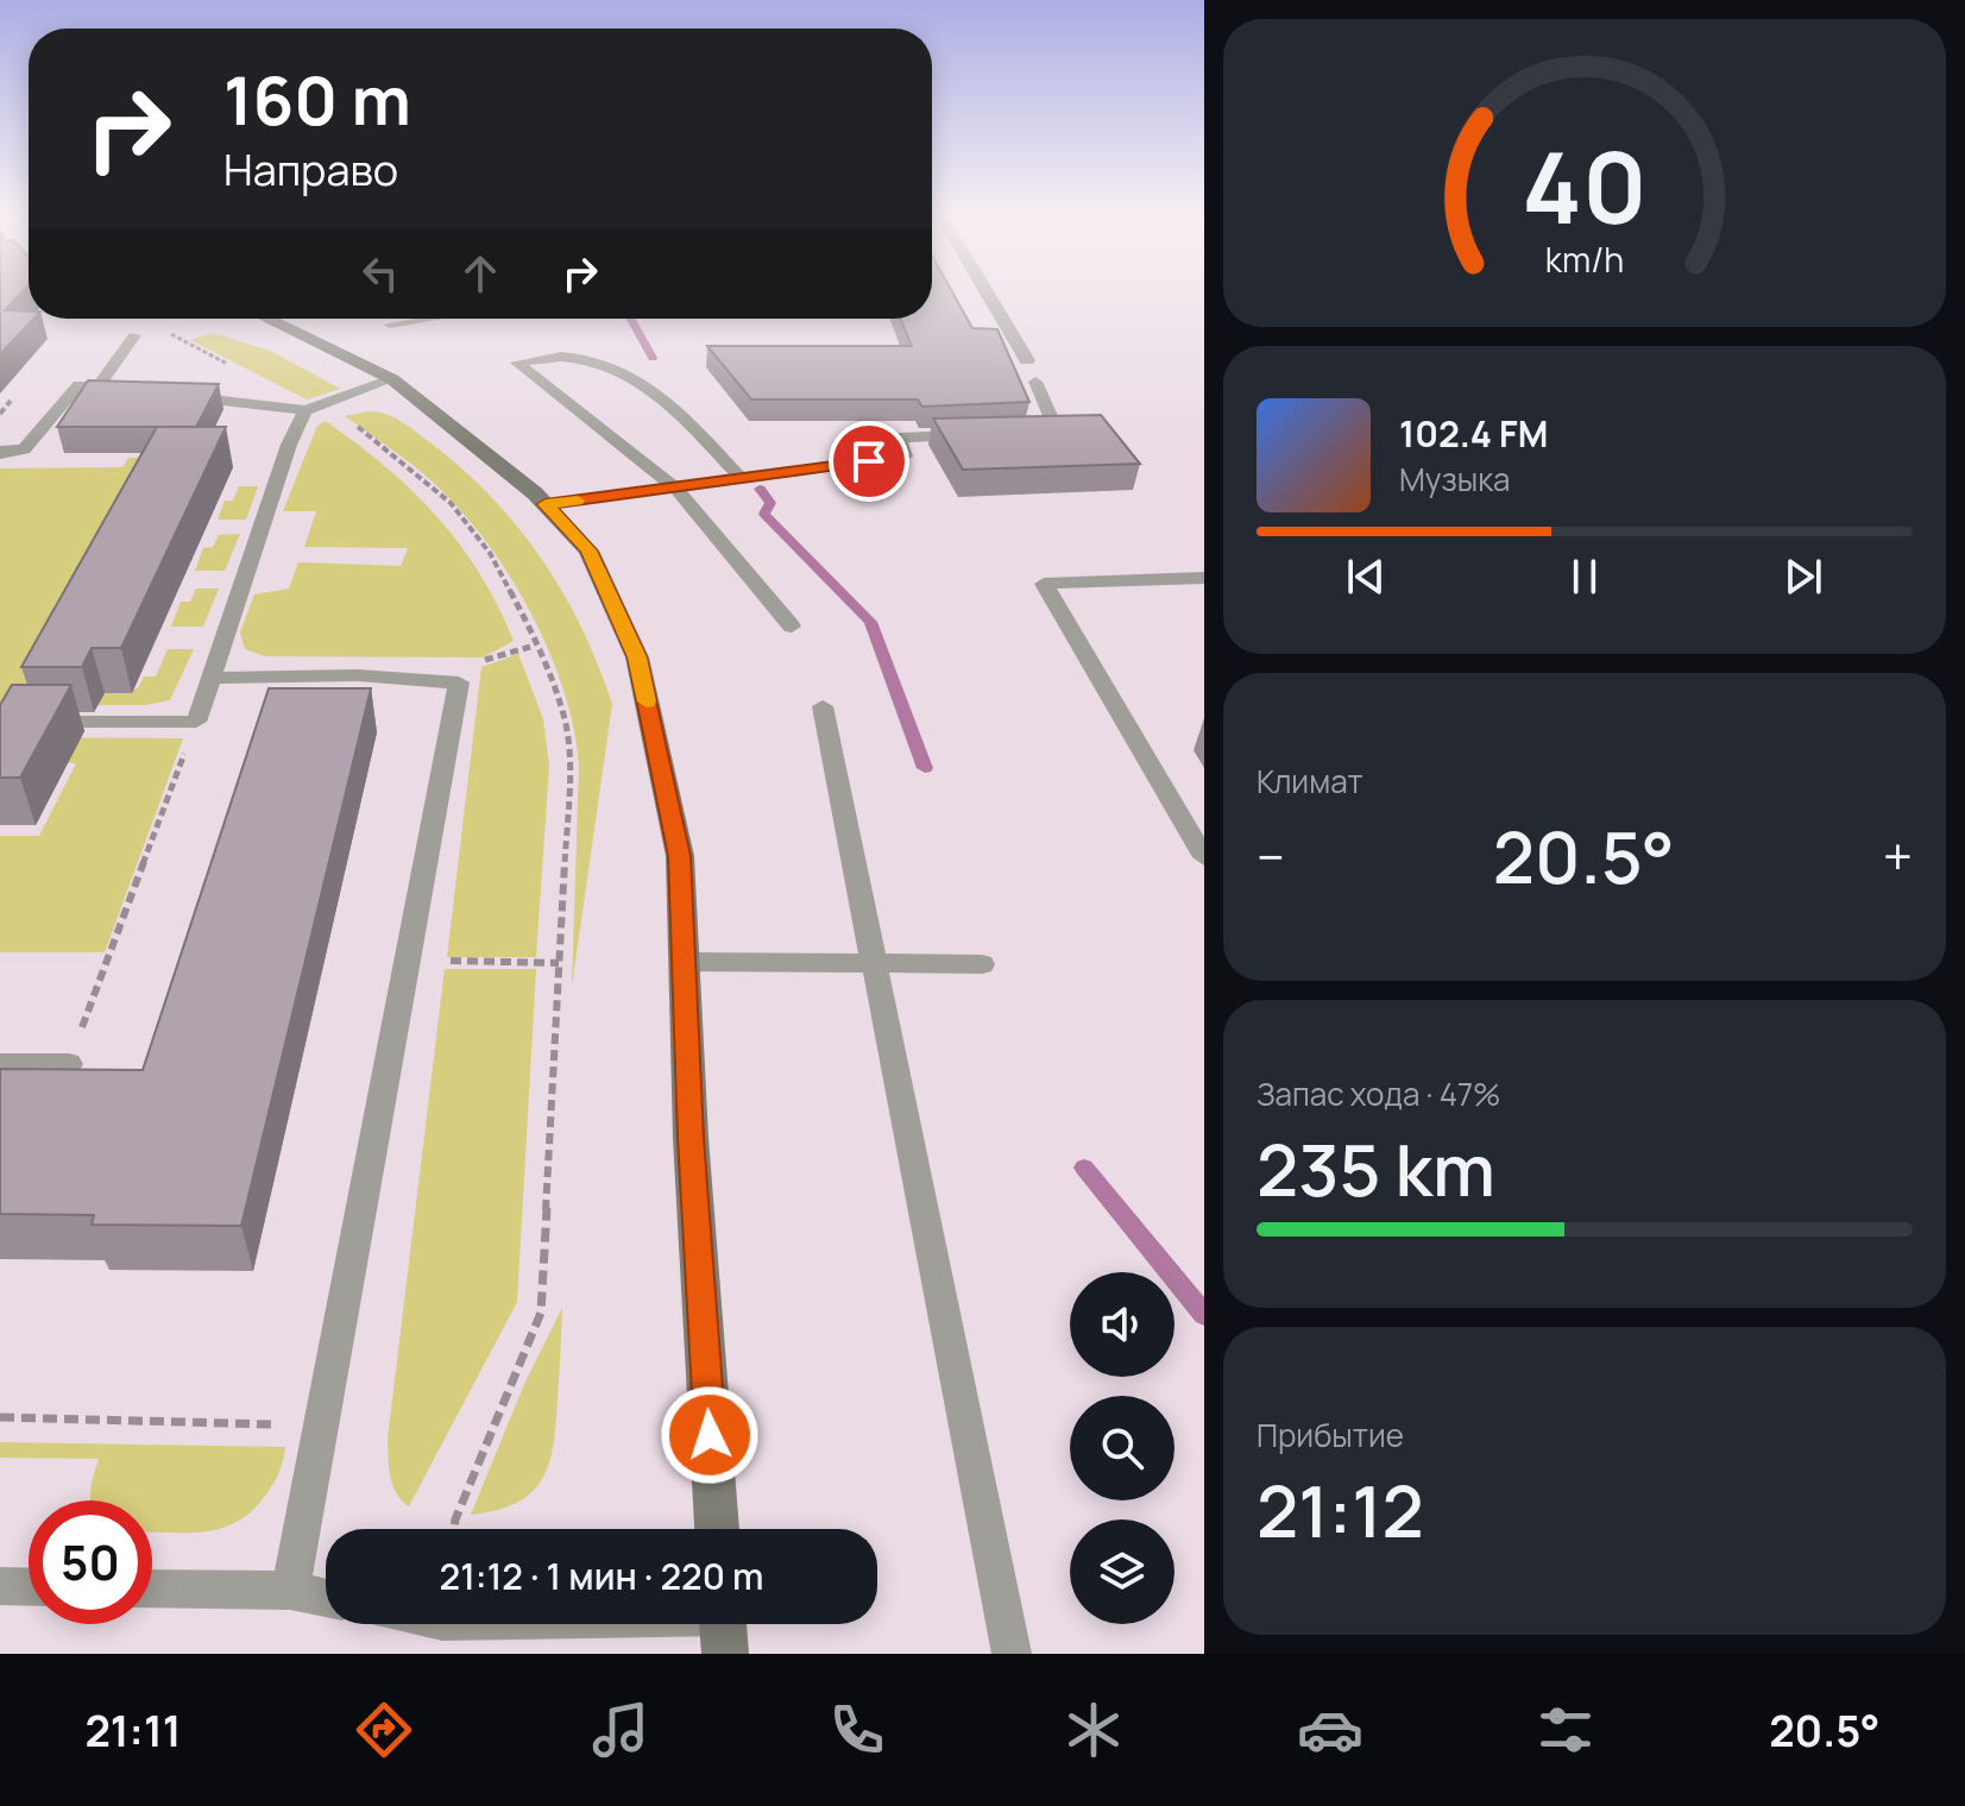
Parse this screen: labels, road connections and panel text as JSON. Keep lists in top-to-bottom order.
{
  "page": {
    "turn": ["160 m", "Направо"],
    "song": ["102.4 FM", "Музыка"],
    "tile": [
      "Климат",
      ["Запас хода · 47%", "235 km"],
      ["Прибытие", "21:12"]
    ],
    "heat": ["−", "20.5°", "+"],
    "limit": "50",
    "trip": "21:12 · 1 мин · 220 m",
    "tabs": ["21:11", "20.5°"],
    "gauge": ["40", "km/h"]
  }
}
